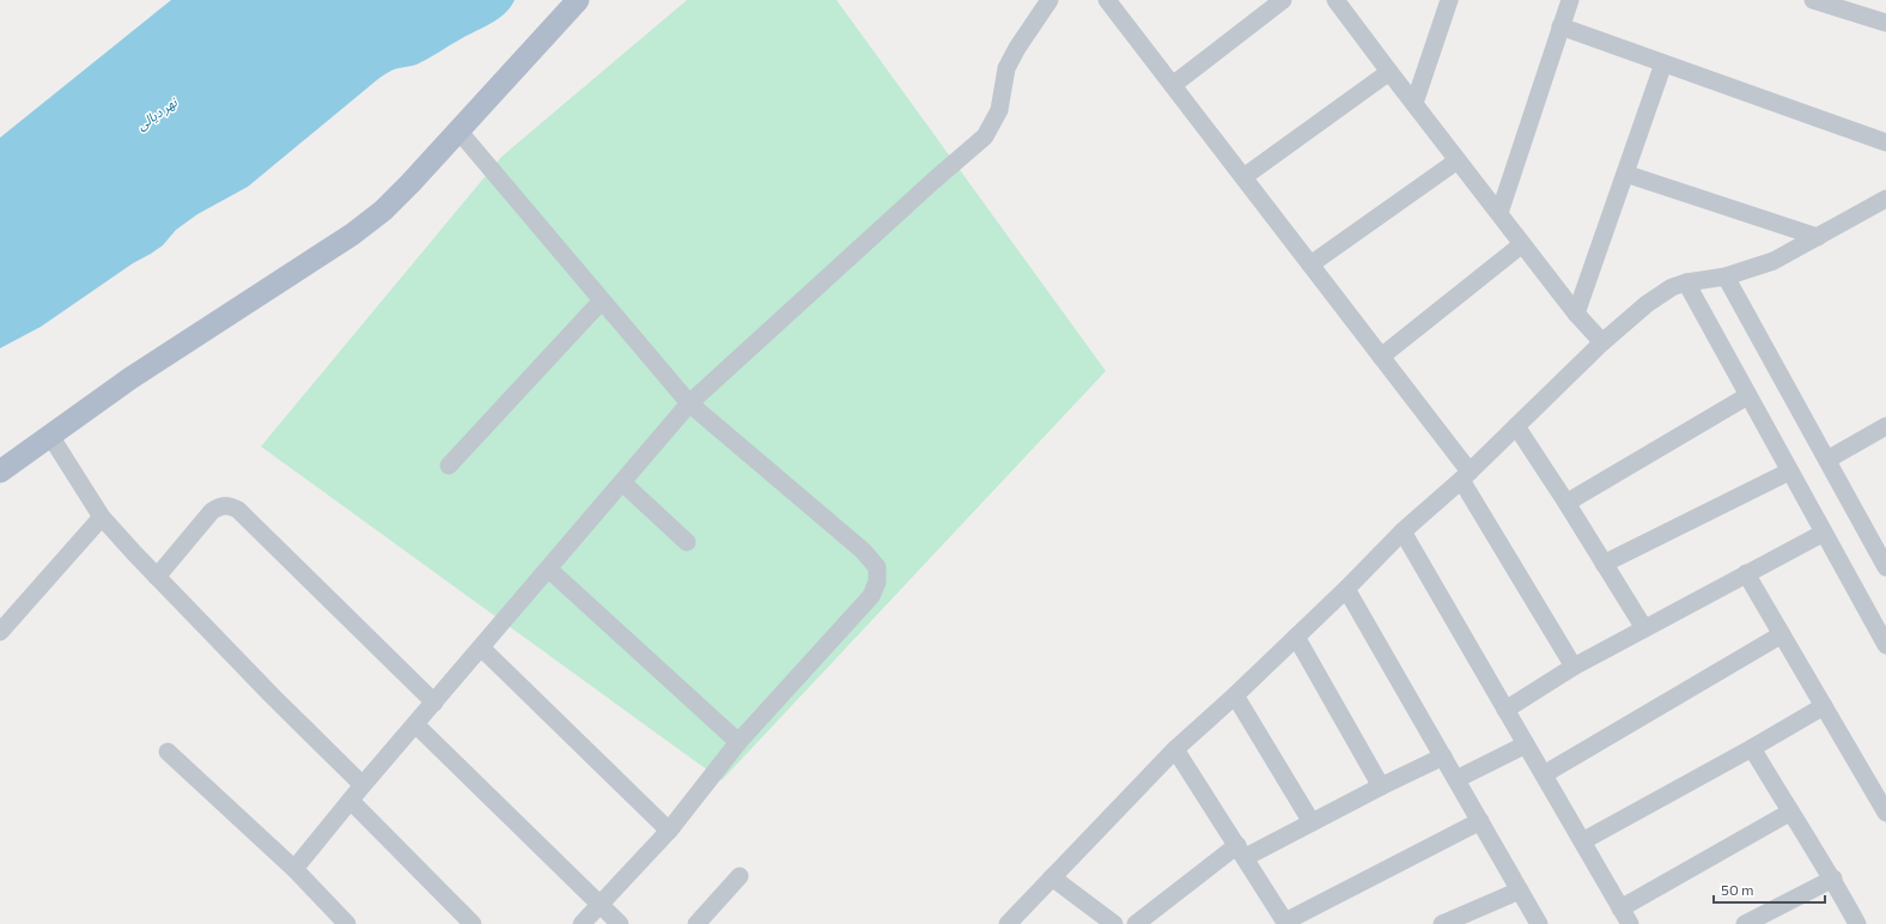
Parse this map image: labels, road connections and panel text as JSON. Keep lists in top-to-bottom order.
{
  "water": ["نهر ديالى"],
  "scale_bar": "50 m"
}
